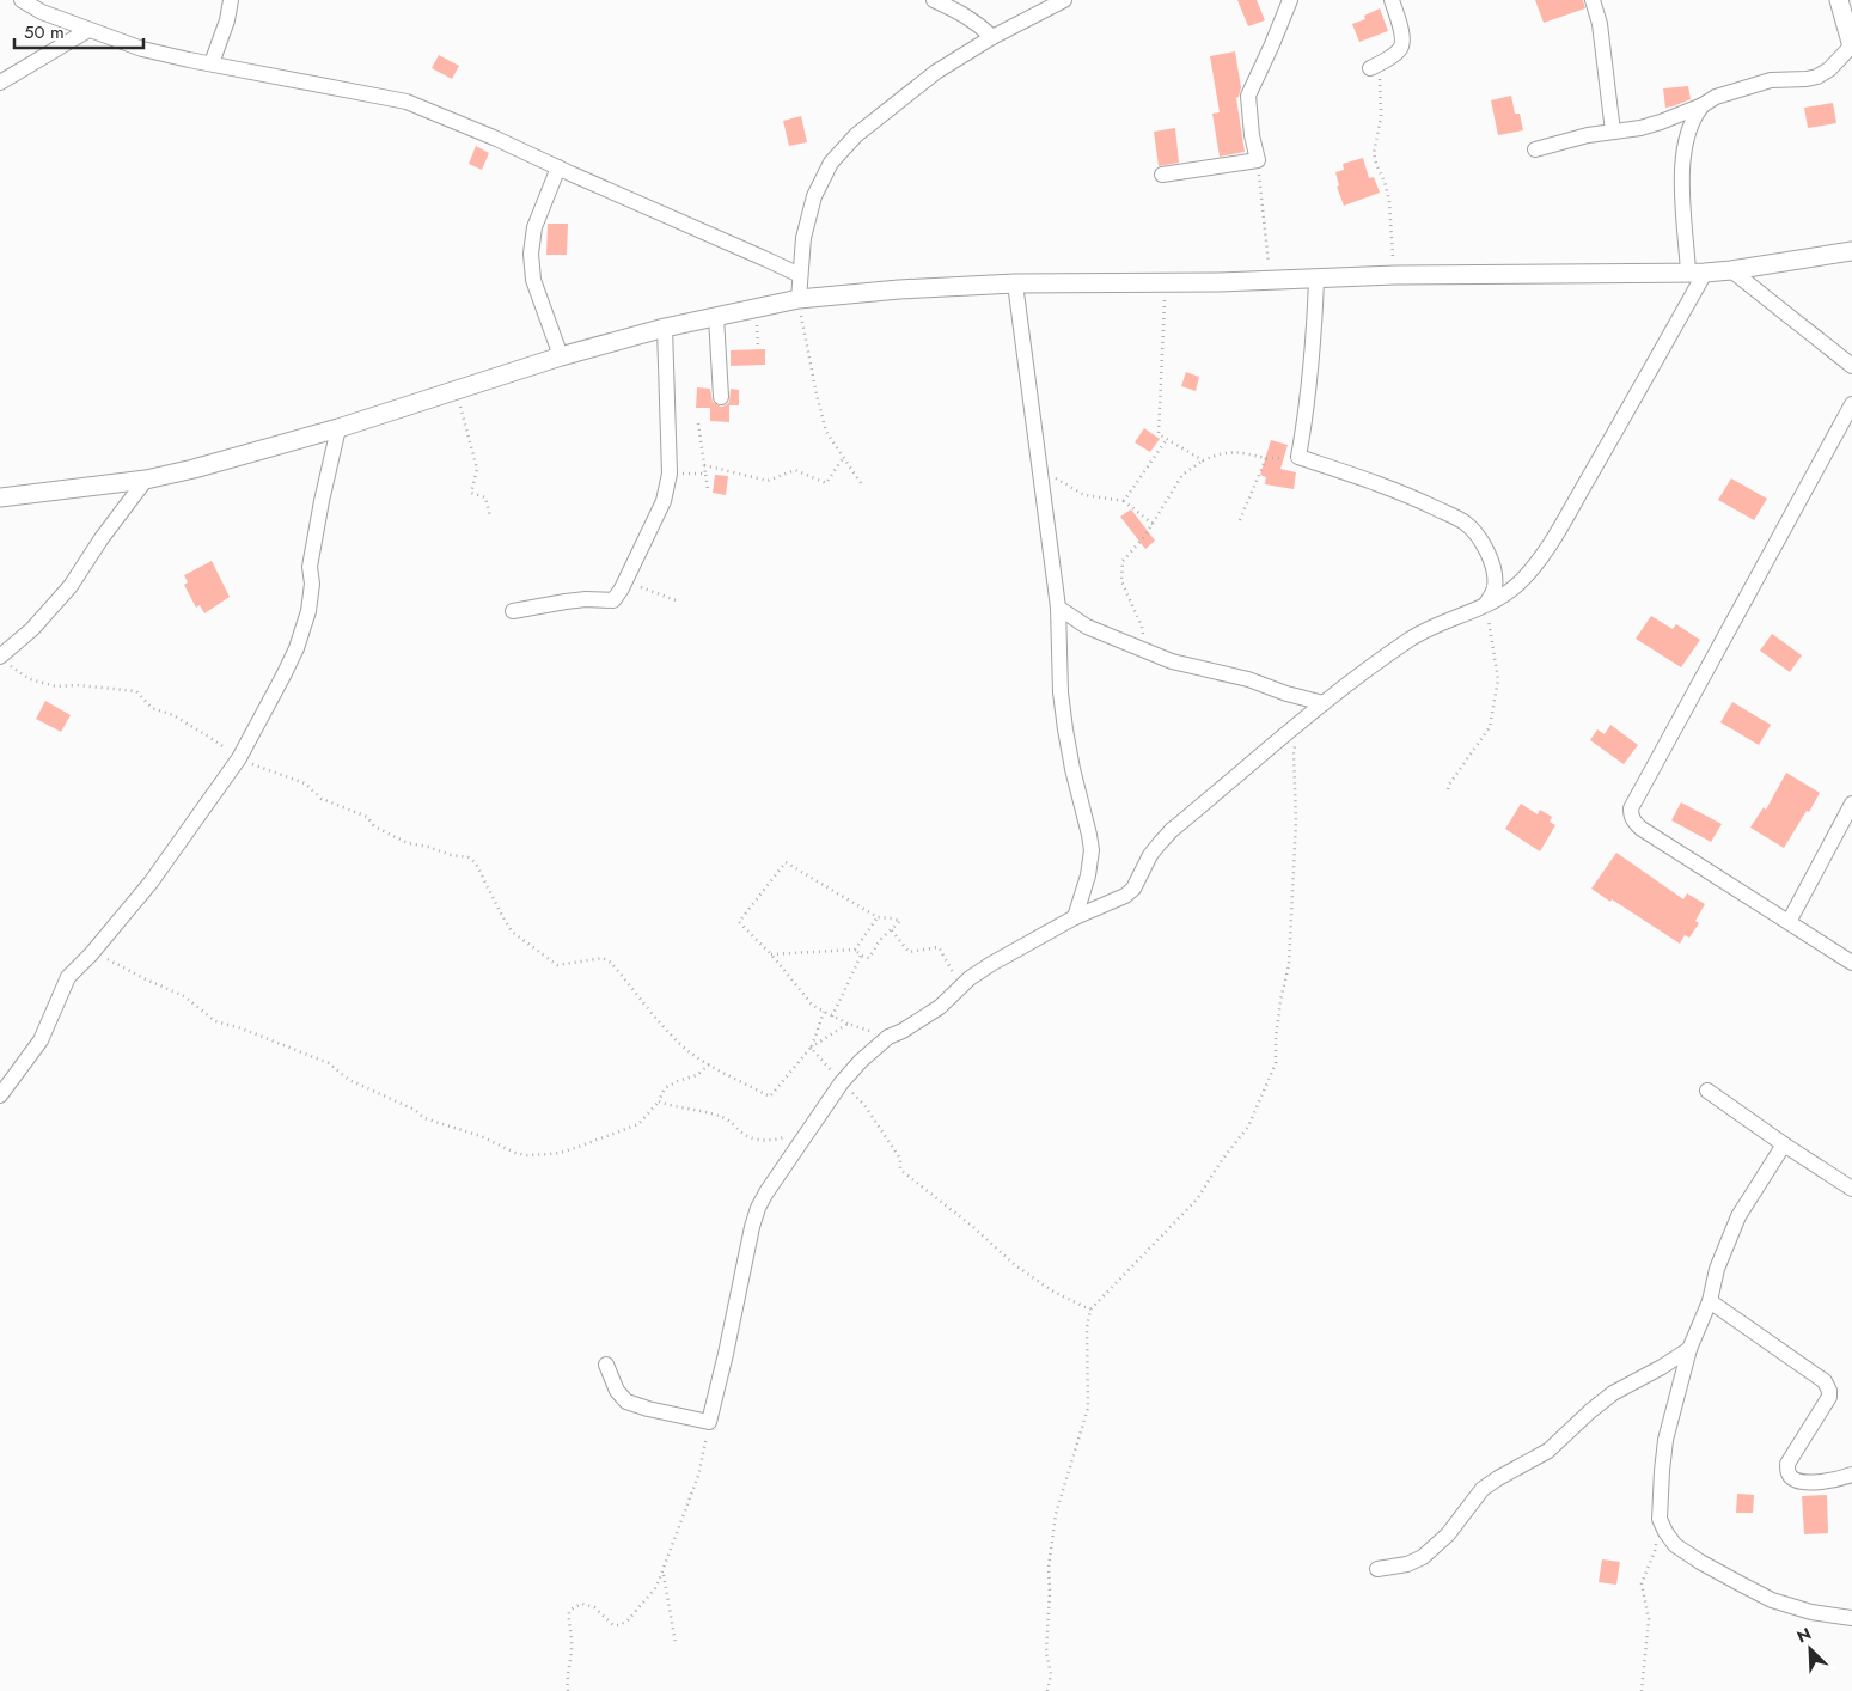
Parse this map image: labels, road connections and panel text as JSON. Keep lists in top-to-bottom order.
{
  "scale_bar": "50 m",
  "north": "top left"
}
